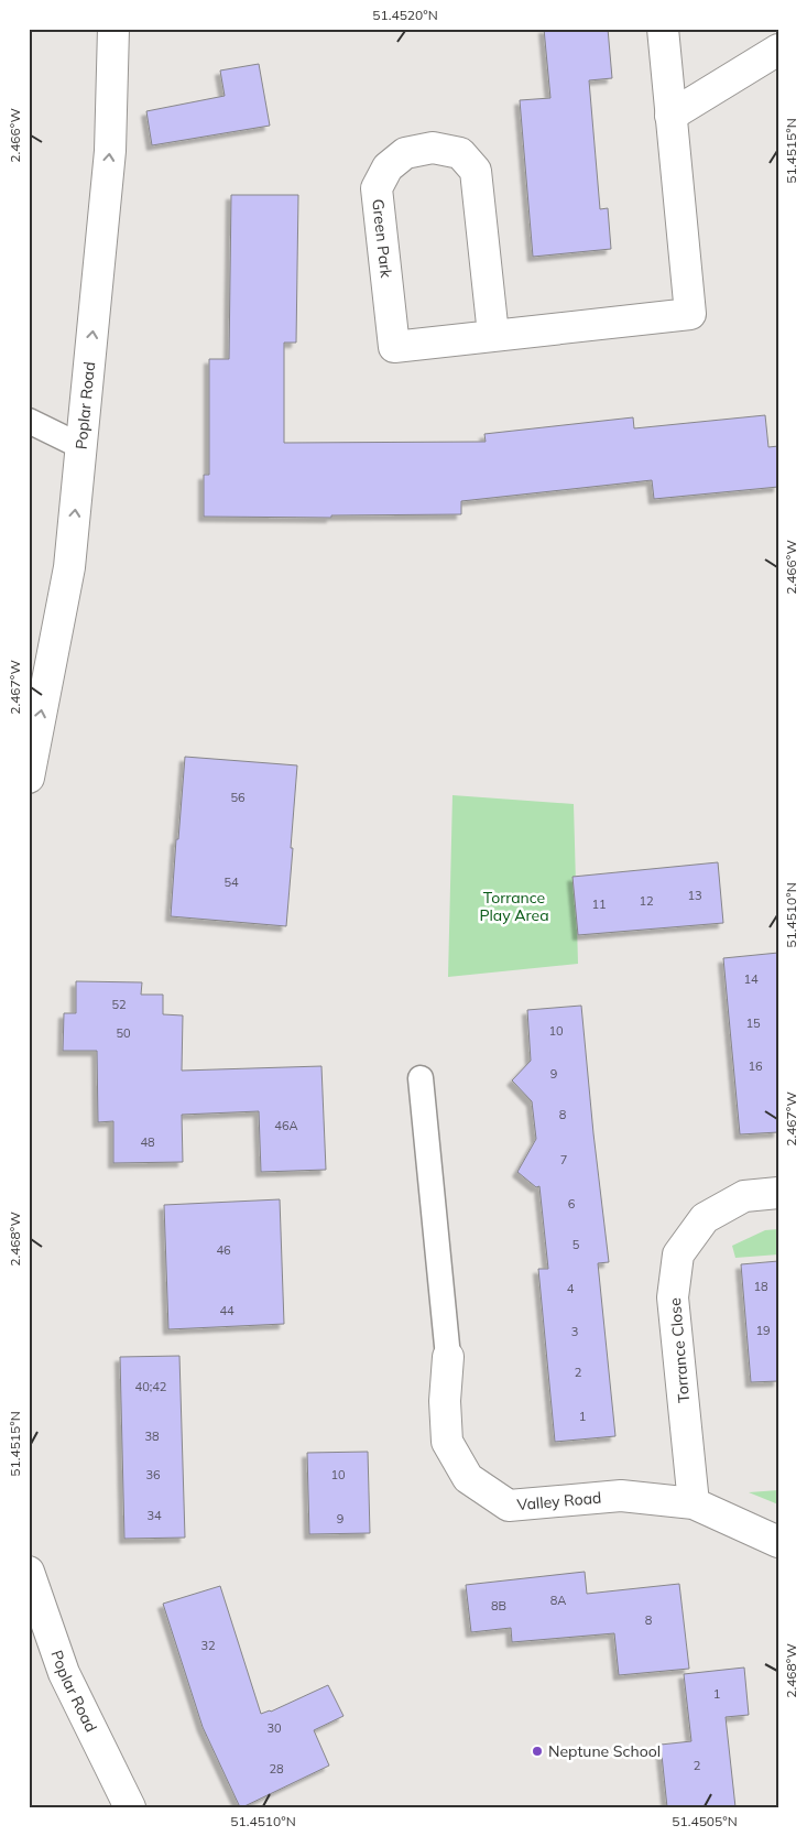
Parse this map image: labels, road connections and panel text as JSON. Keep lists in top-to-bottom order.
{
  "streets": {
    "street": [
      "Green Park",
      "Poplar Road",
      "Torrance Close",
      "Valley Road"
    ]
  },
  "crossings": [
    ["Torrance Close", "Valley Road"]
  ],
  "one_way": ["Poplar Road"],
  "parks": ["Torrance Play Area"],
  "places": ["Neptune School"],
  "house_numbers": [
    "56",
    "54",
    "13",
    "12",
    "11",
    "14",
    "52",
    "15",
    "10",
    "50",
    "16",
    "9",
    "8",
    "46A",
    "48",
    "7",
    "6",
    "5",
    "46",
    "18",
    "4",
    "44",
    "19",
    "3",
    "2",
    "40;42",
    "1",
    "38",
    "36",
    "10",
    "34",
    "9",
    "8A",
    "8B",
    "8",
    "32",
    "1",
    "30",
    "2",
    "28"
  ],
  "coordinates": [
    "51.4520°N",
    "2.466°W",
    "51.4515°N",
    "2.467°W",
    "51.4510°N",
    "2.468°W",
    "51.4505°N"
  ]
}
